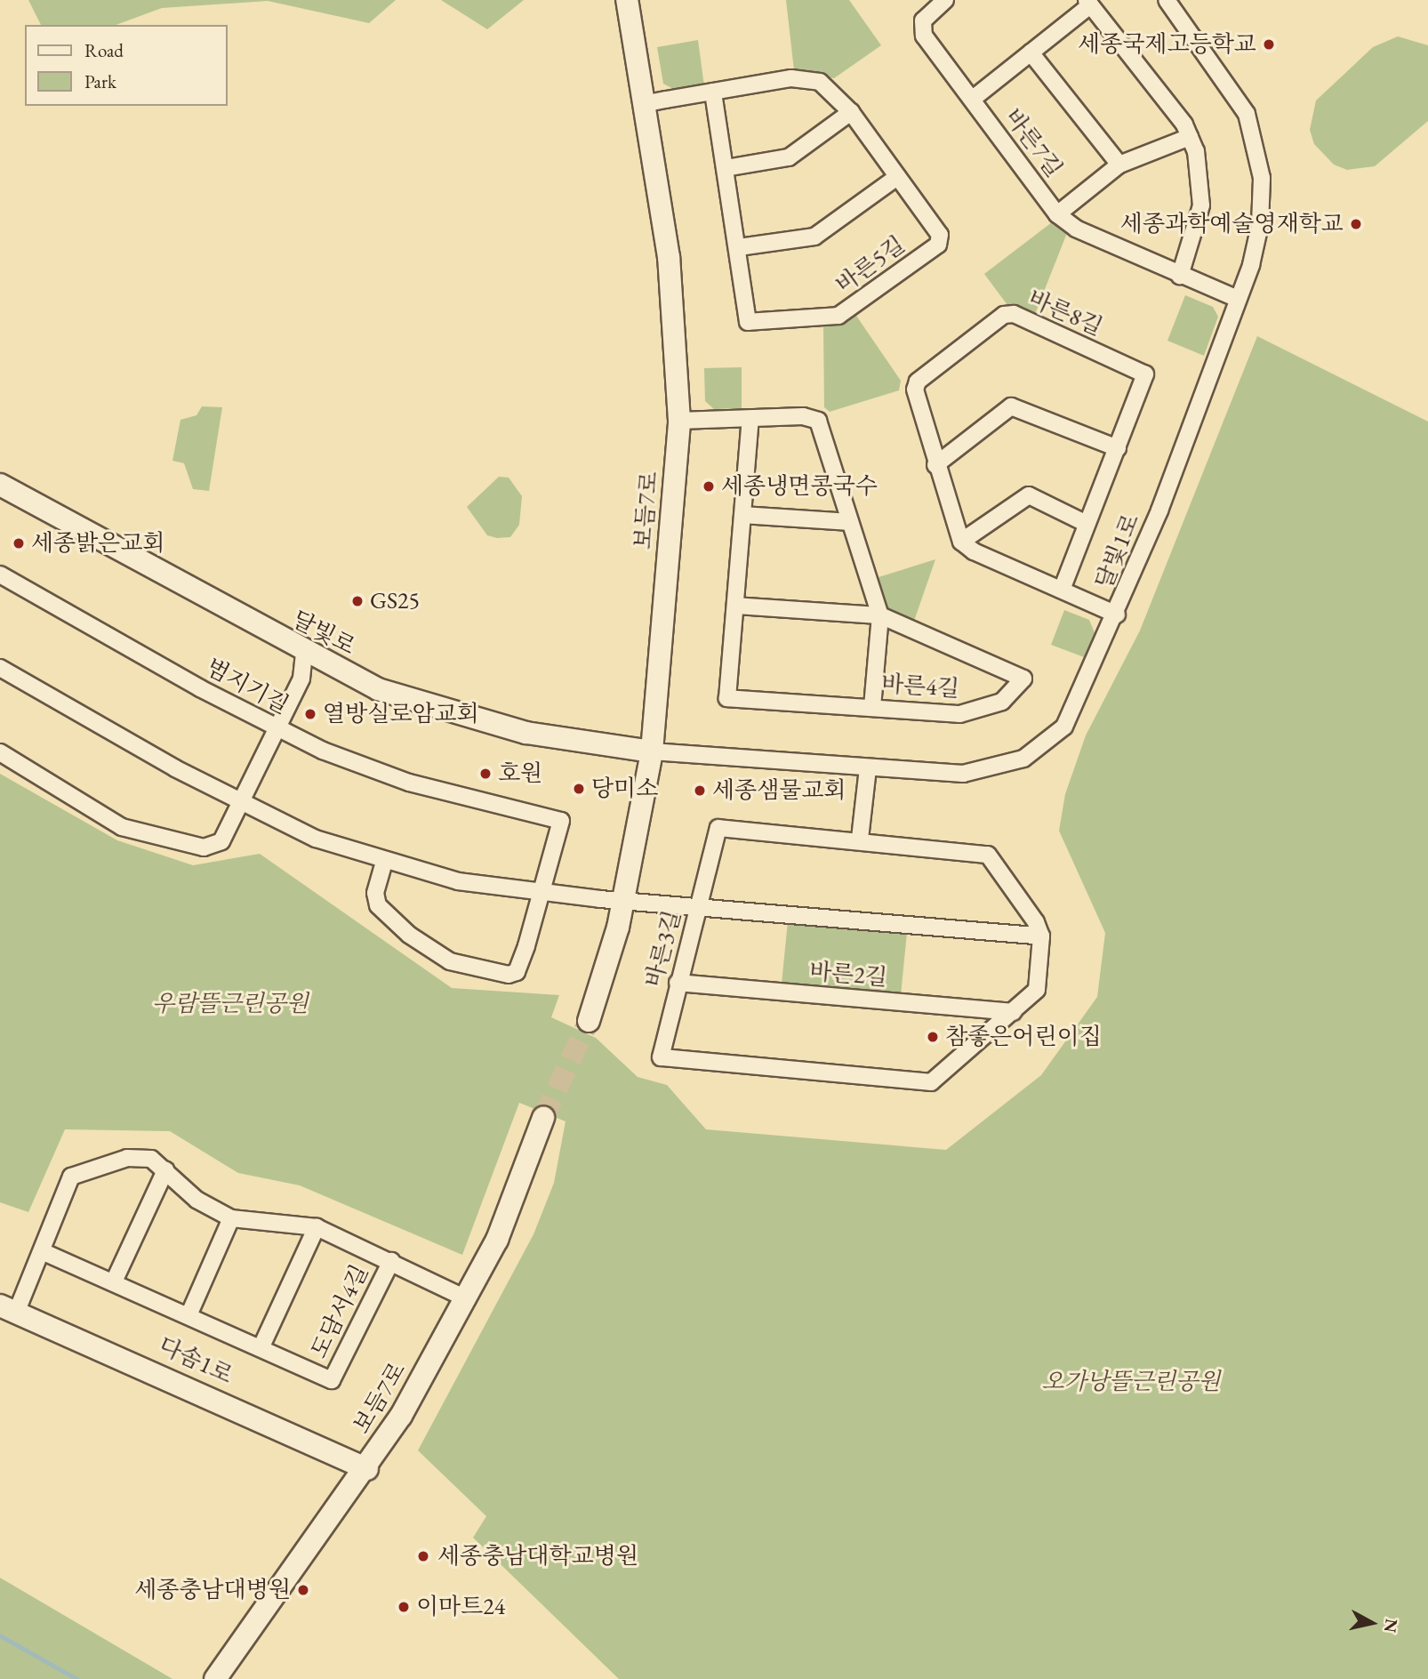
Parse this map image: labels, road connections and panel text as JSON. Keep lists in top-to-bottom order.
{
  "streets": {
    "street": [
      "바른7길",
      "바른5길",
      "바른8길",
      "보듬7로",
      "달빛1로",
      "달빛로",
      "범지기길",
      "바른4길",
      "바른3길",
      "바른2길",
      "도담서4길",
      "다솜1로"
    ]
  },
  "crossings": [
    ["바른5길", "보듬7로"],
    ["보듬7로", "달빛1로"],
    ["보듬7로", "달빛로"],
    ["보듬7로", "도담서4길"],
    ["보듬7로", "다솜1로"],
    ["달빛1로", "달빛로"],
    ["바른3길", "바른2길"],
    ["도담서4길", "다솜1로"]
  ],
  "parks": ["우람뜰근린공원", "오가낭뜰근린공원"],
  "places": [
    "세종국제고등학교",
    "세종과학예술영재학교",
    "세종냉면콩국수",
    "세종밝은교회",
    "GS25",
    "열방실로암교회",
    "호원",
    "당미소",
    "세종샘물교회",
    "참좋은어린이집",
    "세종충남대학교병원",
    "세종충남대병원",
    "이마트24"
  ],
  "legend": ["Road", "Park"],
  "north": "right"
}
